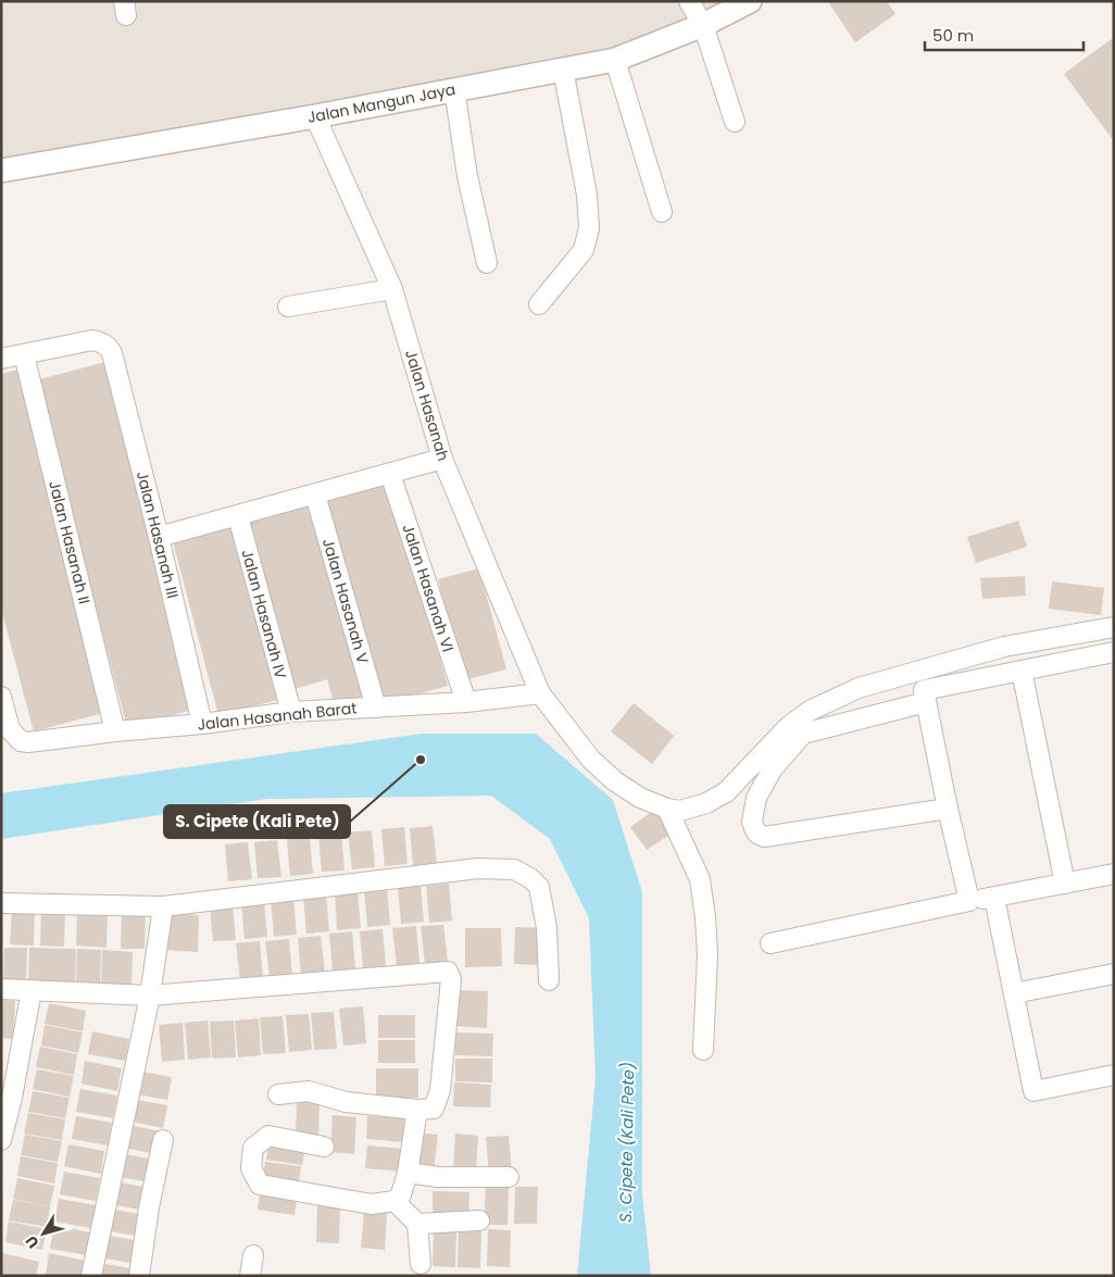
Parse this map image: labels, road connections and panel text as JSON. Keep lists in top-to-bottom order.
{
  "streets": {
    "street": [
      "Jalan Mangun Jaya",
      "Jalan Hasanah",
      "Jalan Hasanah III",
      "Jalan Hasanah II",
      "Jalan Hasanah VI",
      "Jalan Hasanah V",
      "Jalan Hasanah IV",
      "Jalan Hasanah Barat"
    ]
  },
  "crossings": [
    ["Jalan Mangun Jaya", "Jalan Hasanah"],
    ["Jalan Hasanah", "Jalan Hasanah Barat"],
    ["Jalan Hasanah III", "Jalan Hasanah II"],
    ["Jalan Hasanah III", "Jalan Hasanah Barat"],
    ["Jalan Hasanah II", "Jalan Hasanah Barat"],
    ["Jalan Hasanah VI", "Jalan Hasanah Barat"],
    ["Jalan Hasanah V", "Jalan Hasanah Barat"],
    ["Jalan Hasanah IV", "Jalan Hasanah Barat"]
  ],
  "water": ["S. Cipete (Kali Pete)"],
  "places": ["S. Cipete (Kali Pete)"],
  "scale_bar": "50 m",
  "north": "bottom left"
}
